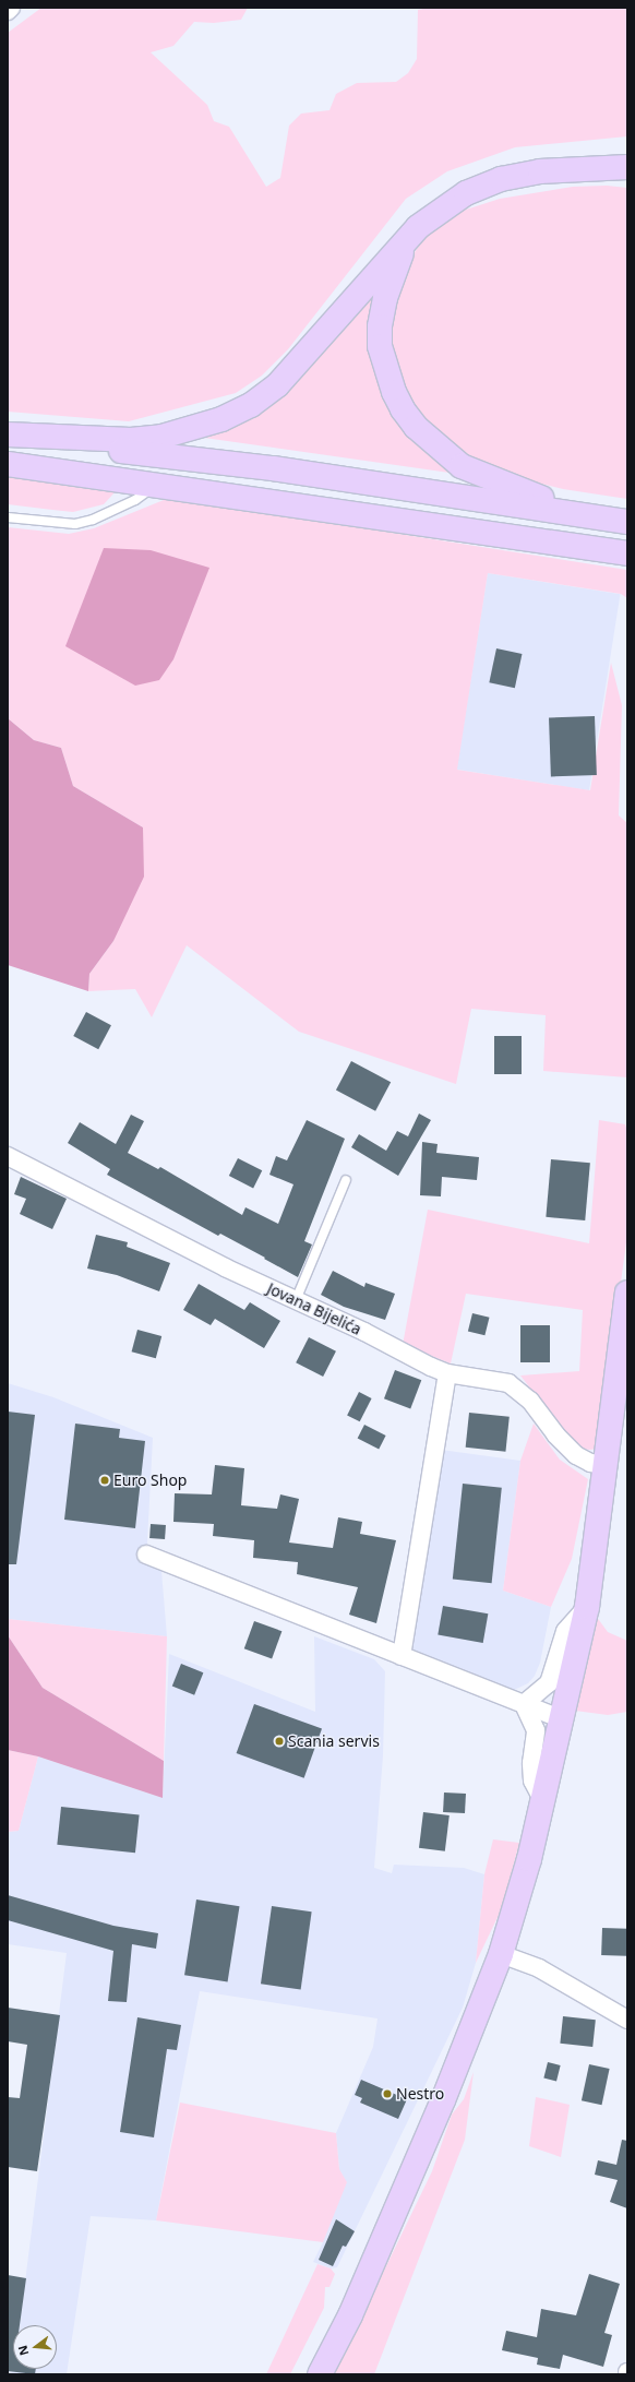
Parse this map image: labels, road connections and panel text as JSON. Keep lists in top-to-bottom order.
{
  "streets": {
    "street": ["Jovana Bijelića"]
  },
  "places": ["Euro Shop", "Scania servis", "Nestro"],
  "north": "left"
}
